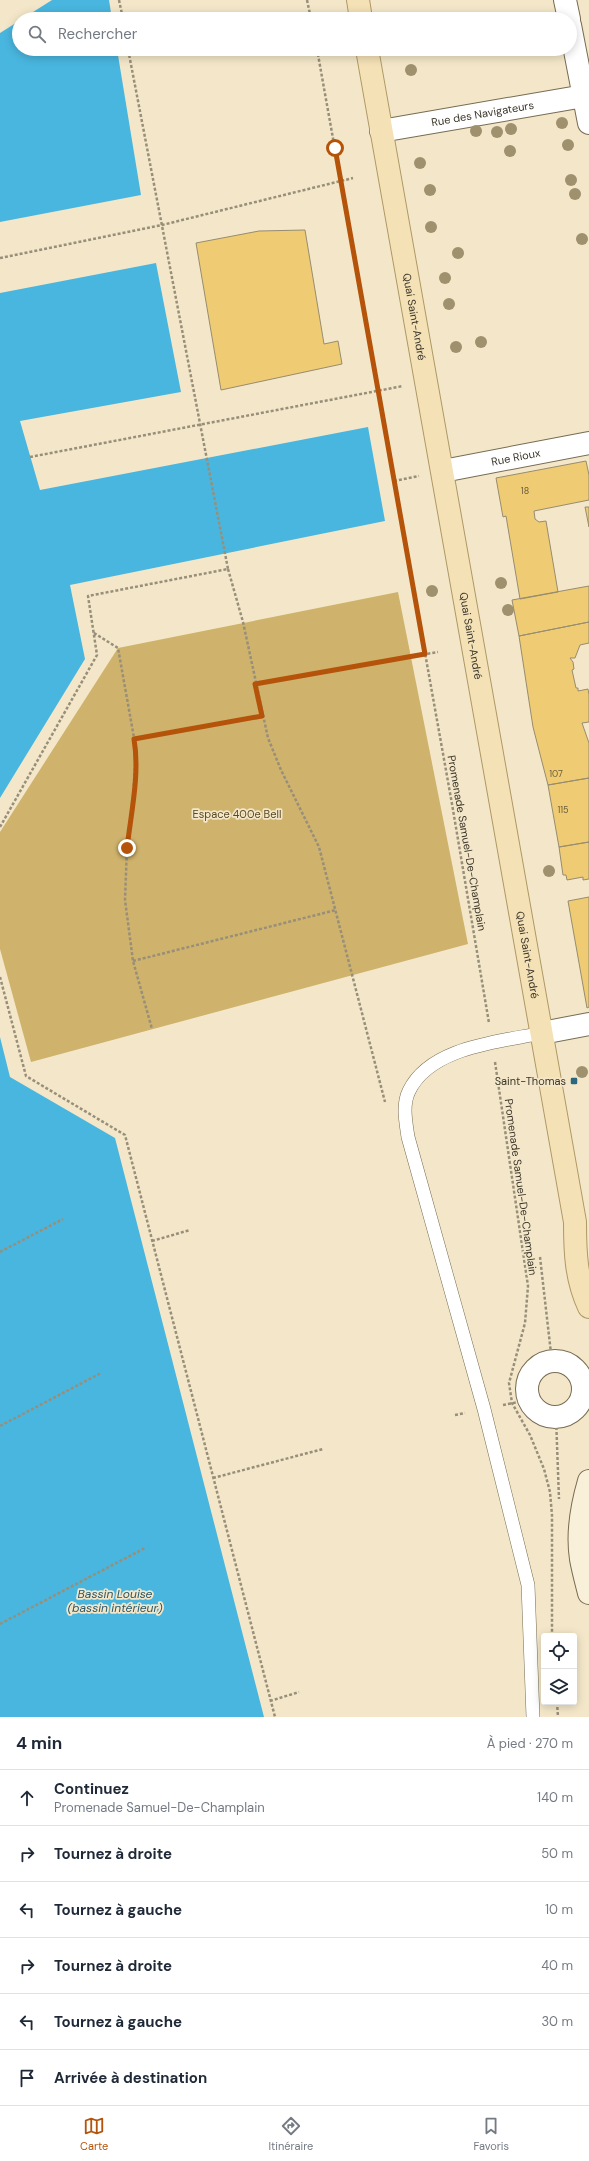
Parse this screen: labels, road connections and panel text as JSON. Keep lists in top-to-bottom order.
{
  "streets": {
    "main road": ["Quai Saint-André"],
    "street": ["Rue des Navigateurs", "Rue Rioux"],
    "path": ["Promenade Samuel-De-Champlain"]
  },
  "crossings": [
    ["Rue des Navigateurs", "Quai Saint-André"],
    ["Quai Saint-André", "Rue Rioux"]
  ],
  "water": ["Bassin Louise (bassin intérieur)"],
  "parks": ["Espace 400e Bell"],
  "places": {
    "transit": ["Saint-Thomas"]
  },
  "house_numbers": ["18", "107", "115"],
  "page": {
    "search": "Rechercher",
    "heading": ["4 min", "À pied · 270 m"],
    "list": [
      ["Continuez", "Promenade Samuel-De-Champlain", "140 m"],
      ["Tournez à droite", "50 m"],
      ["Tournez à gauche", "10 m"],
      ["Tournez à droite", "40 m"],
      ["Tournez à gauche", "30 m"],
      "Arrivée à destination"
    ],
    "nav": ["Carte", "Itinéraire", "Favoris"]
  }
}
